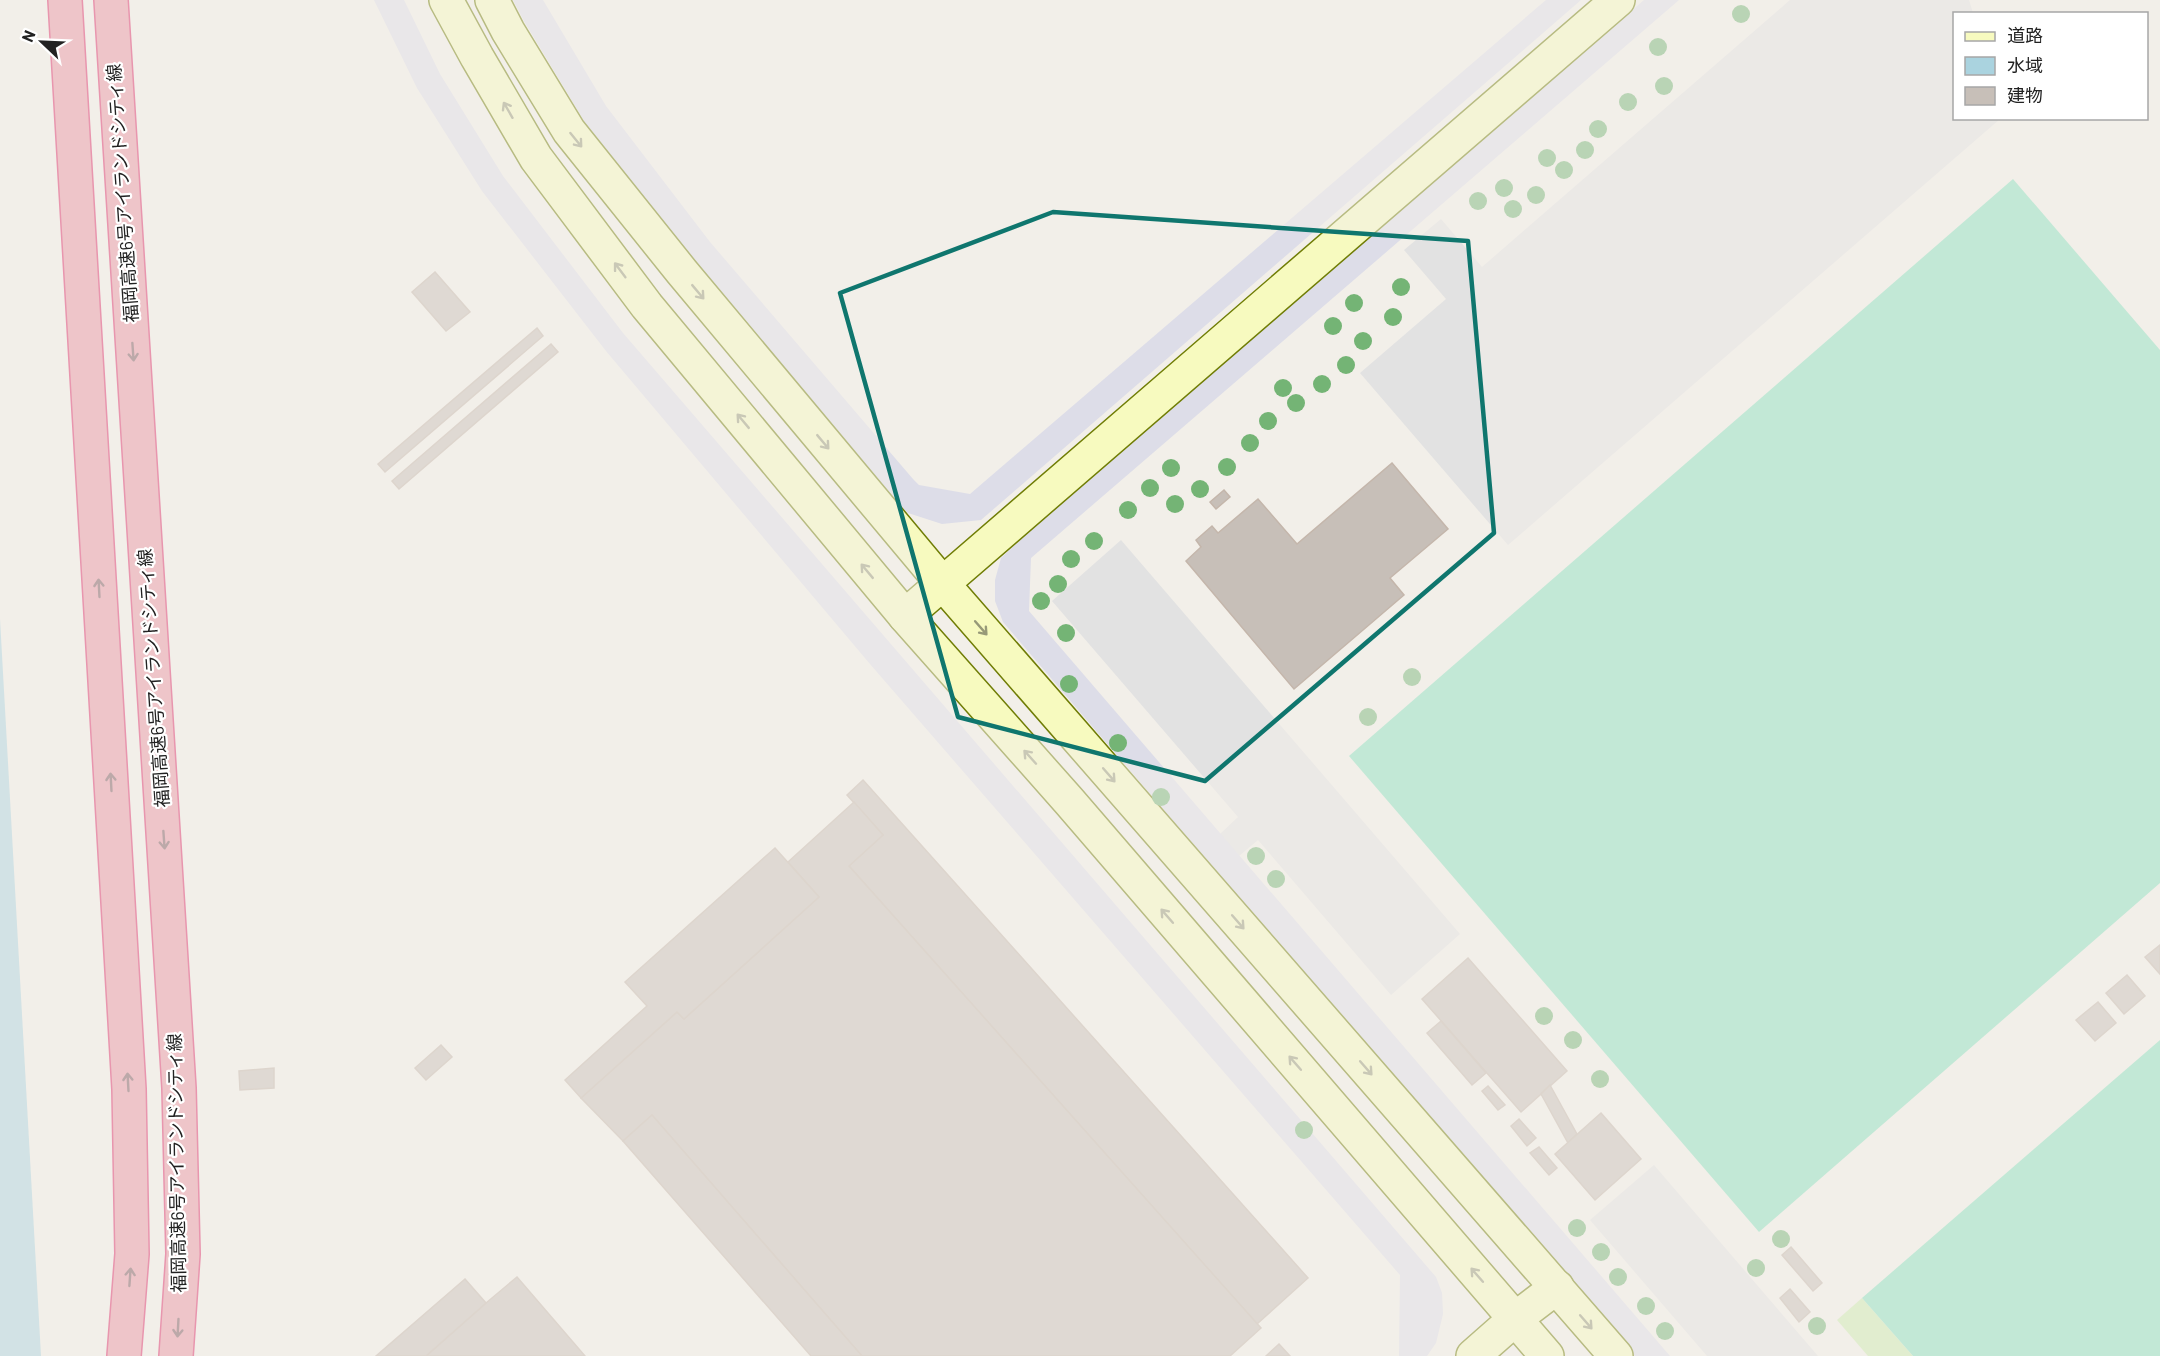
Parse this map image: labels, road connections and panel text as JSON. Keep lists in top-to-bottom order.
{
  "streets": {
    "highway": ["福岡高速6号アイランドシティ線"]
  },
  "legend": ["道路", "水域", "建物"],
  "north": "top left"
}
